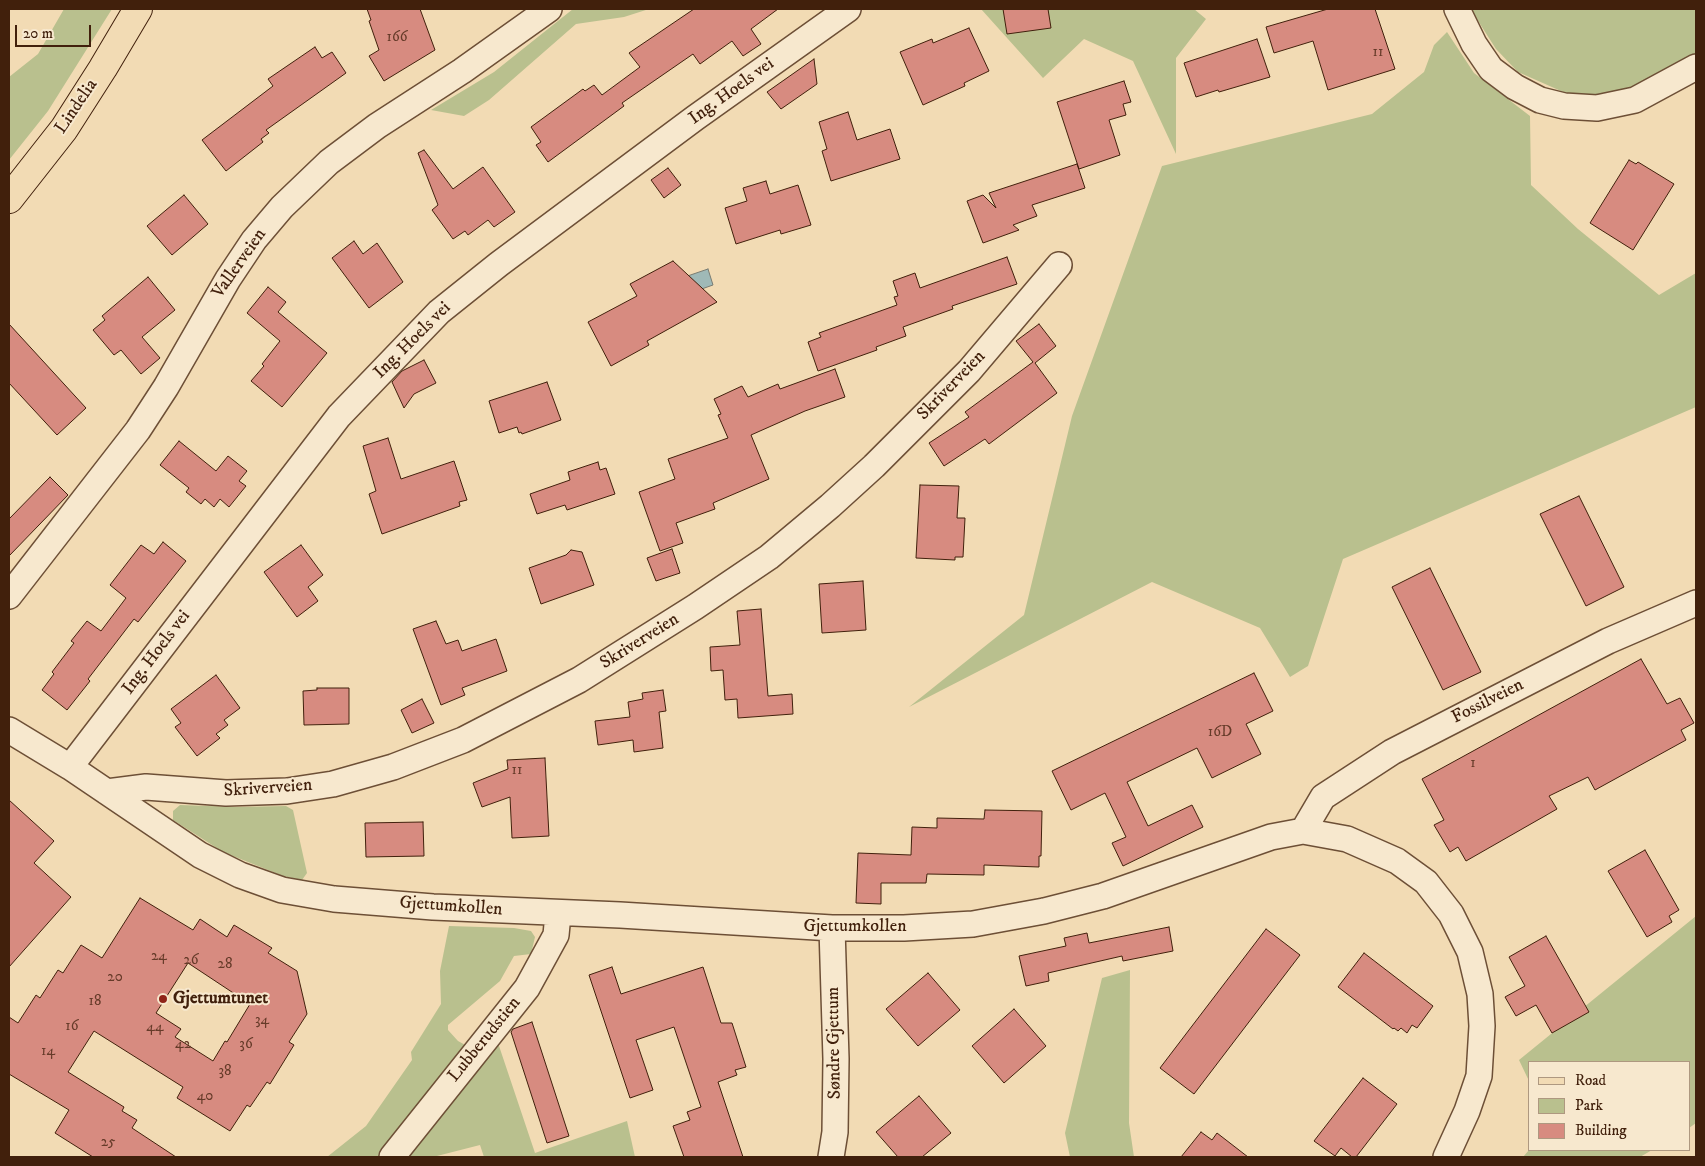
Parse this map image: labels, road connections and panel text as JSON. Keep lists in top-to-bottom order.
{
  "streets": {
    "main road": ["Lindelia"],
    "street": [
      "Ing. Hoels vei",
      "Vallerveien",
      "Skriverveien",
      "Fossilveien",
      "Gjettumkollen",
      "Lubberudstien",
      "Søndre Gjettum"
    ]
  },
  "crossings": [
    ["Ing. Hoels vei", "Gjettumkollen"],
    ["Skriverveien", "Gjettumkollen"],
    ["Fossilveien", "Gjettumkollen"],
    ["Gjettumkollen", "Lubberudstien"],
    ["Gjettumkollen", "Søndre Gjettum"]
  ],
  "places": ["Gjettumtunet"],
  "house_numbers": [
    "166",
    "11",
    "16D",
    "1",
    "11",
    "24",
    "26",
    "28",
    "20",
    "18",
    "34",
    "16",
    "44",
    "42",
    "36",
    "14",
    "38",
    "40",
    "25"
  ],
  "legend": ["Road", "Park", "Building"],
  "scale_bar": "20 m"
}
